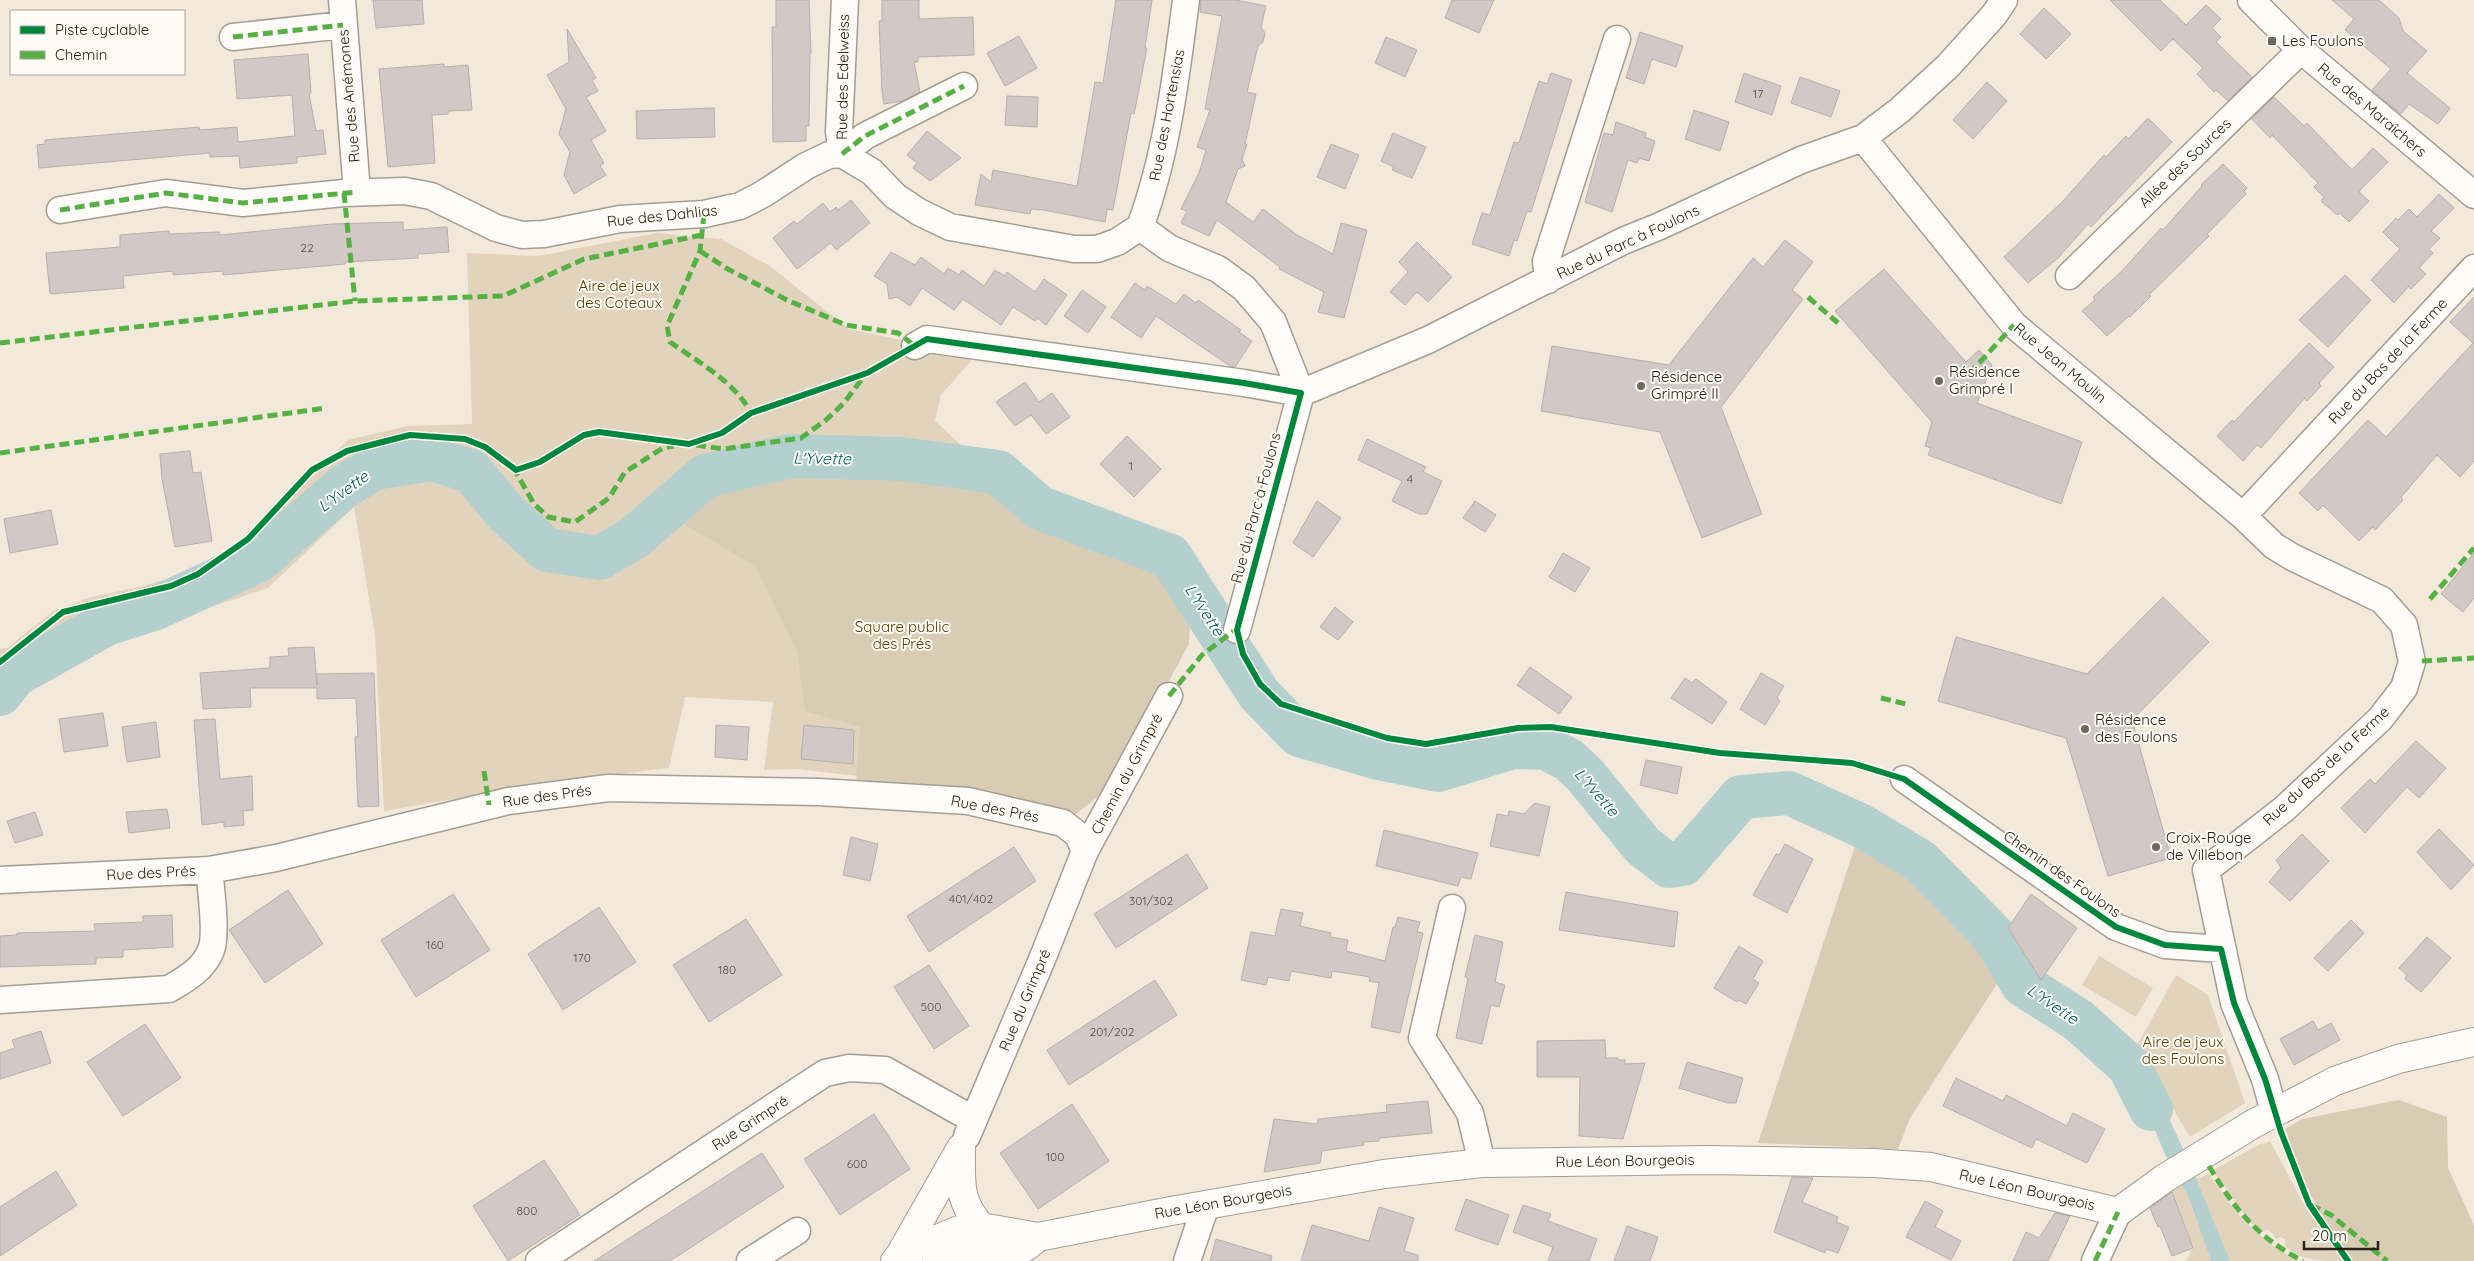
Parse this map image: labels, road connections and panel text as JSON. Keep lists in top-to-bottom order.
{
  "streets": {
    "street": [
      "Rue des Edelweiss",
      "Rue des Anémones",
      "Rue des Maraîchers",
      "Rue des Hortensias",
      "Allée des Sources",
      "Rue des Dahlias",
      "Rue du Parc à Foulons",
      "Rue du Bas de la Ferme",
      "Rue Jean Moulin",
      "Chemin du Grimpré",
      "Rue des Prés",
      "Chemin des Foulons",
      "Rue du Grimpré",
      "Rue Grimpré",
      "Rue Léon Bourgeois"
    ]
  },
  "crossings": [
    ["Rue des Edelweiss", "Rue des Dahlias"],
    ["Rue des Anémones", "Rue des Dahlias"],
    ["Rue des Maraîchers", "Allée des Sources"],
    ["Rue du Parc à Foulons", "Rue Jean Moulin"],
    ["Rue du Bas de la Ferme", "Rue Jean Moulin"],
    ["Rue du Bas de la Ferme", "Chemin des Foulons"],
    ["Chemin du Grimpré", "Rue des Prés"],
    ["Chemin du Grimpré", "Rue du Grimpré"],
    ["Rue des Prés", "Rue du Grimpré"],
    ["Rue du Grimpré", "Rue Grimpré"]
  ],
  "water": ["L'Yvette"],
  "parks": ["Aire de jeux des Coteaux", "Square public des Prés", "Aire de jeux des Foulons"],
  "places": {
    "transit": ["Les Foulons"],
    "other": [
      "Résidence Grimpré I",
      "Résidence Grimpré II",
      "Résidence des Foulons",
      "Croix-Rouge de Villebon"
    ]
  },
  "house_numbers": [
    "17",
    "22",
    "1",
    "4",
    "401/402",
    "301/302",
    "160",
    "170",
    "180",
    "500",
    "201/202",
    "100",
    "600",
    "800"
  ],
  "legend": ["Piste cyclable", "Chemin"],
  "scale_bar": "20 m"
}
